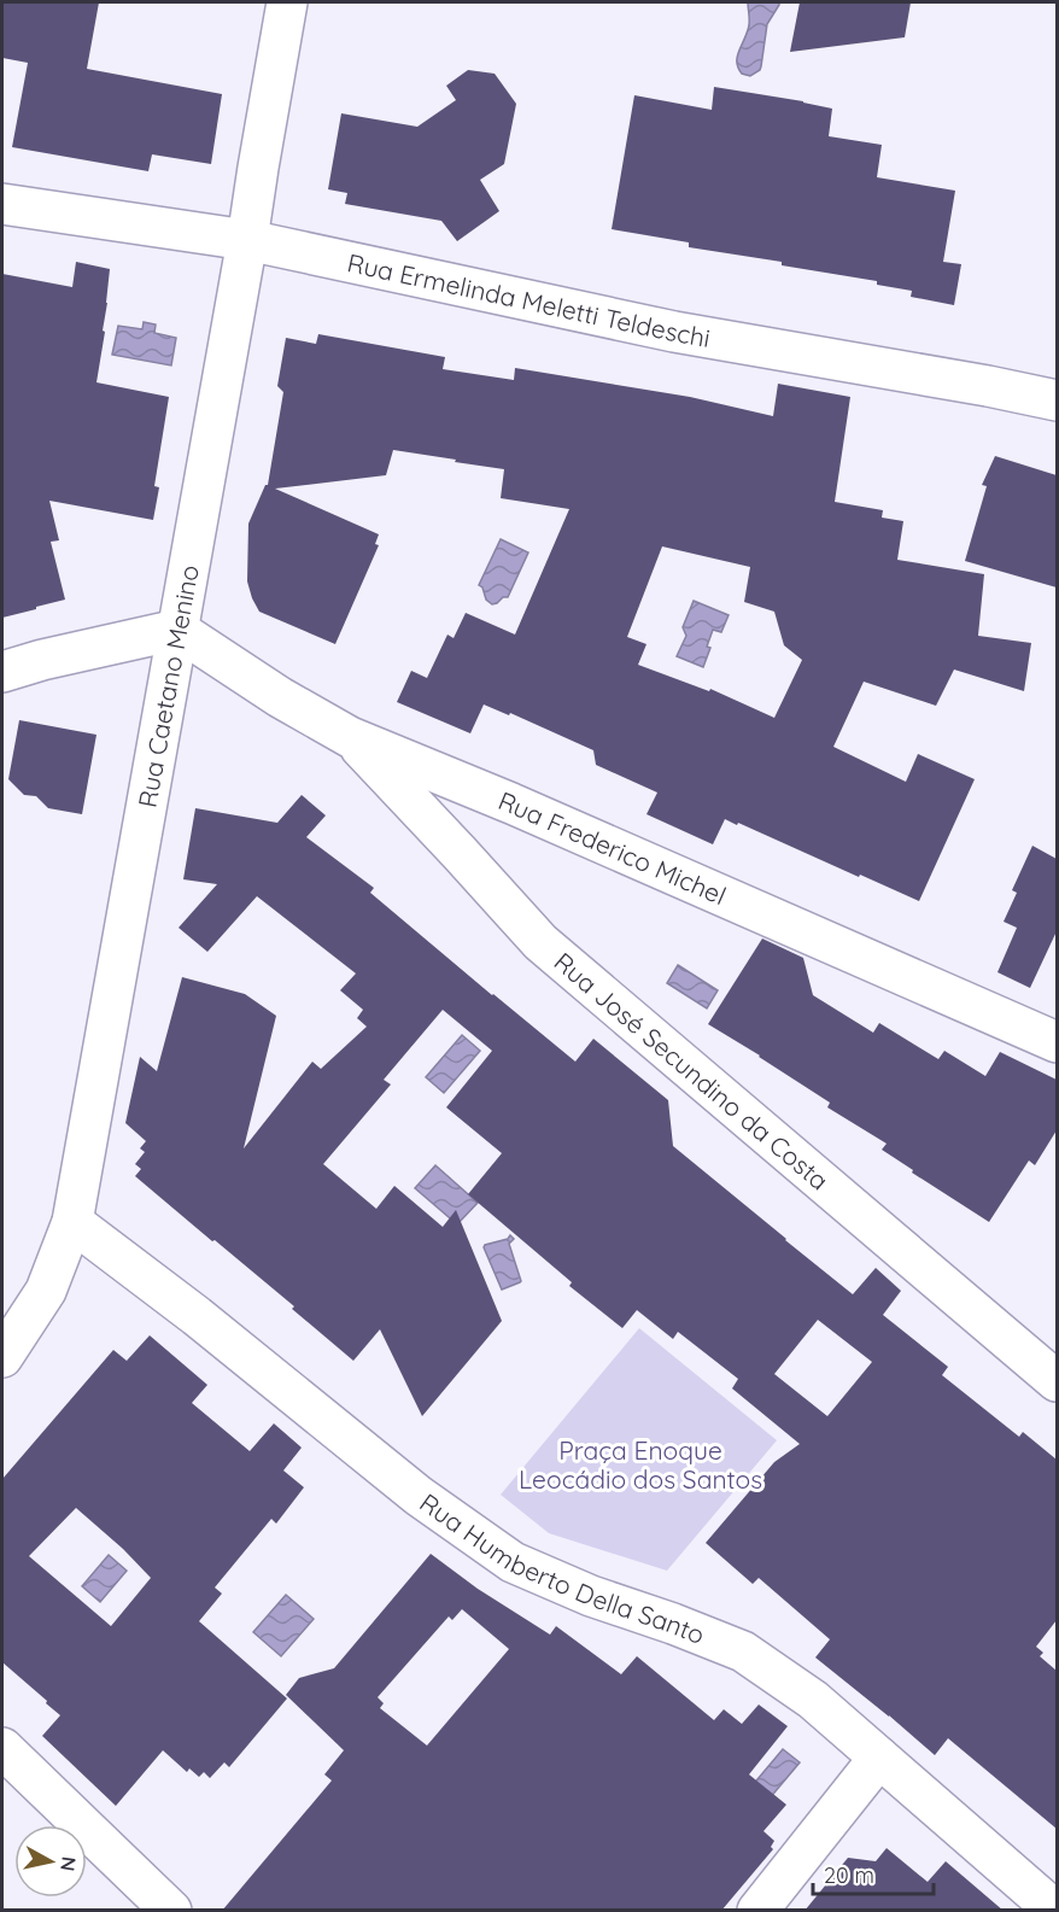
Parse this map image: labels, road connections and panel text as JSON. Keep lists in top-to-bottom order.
{
  "streets": {
    "street": [
      "Rua Ermelinda Meletti Teldeschi",
      "Rua Caetano Menino",
      "Rua Frederico Michel",
      "Rua José Secundino da Costa",
      "Rua Humberto Della Santo"
    ]
  },
  "crossings": [
    ["Rua Ermelinda Meletti Teldeschi", "Rua Caetano Menino"],
    ["Rua Caetano Menino", "Rua Frederico Michel"],
    ["Rua Caetano Menino", "Rua Humberto Della Santo"],
    ["Rua Frederico Michel", "Rua José Secundino da Costa"]
  ],
  "parks": ["Praça Enoque Leocádio dos Santos"],
  "scale_bar": "20 m",
  "north": "right"
}
